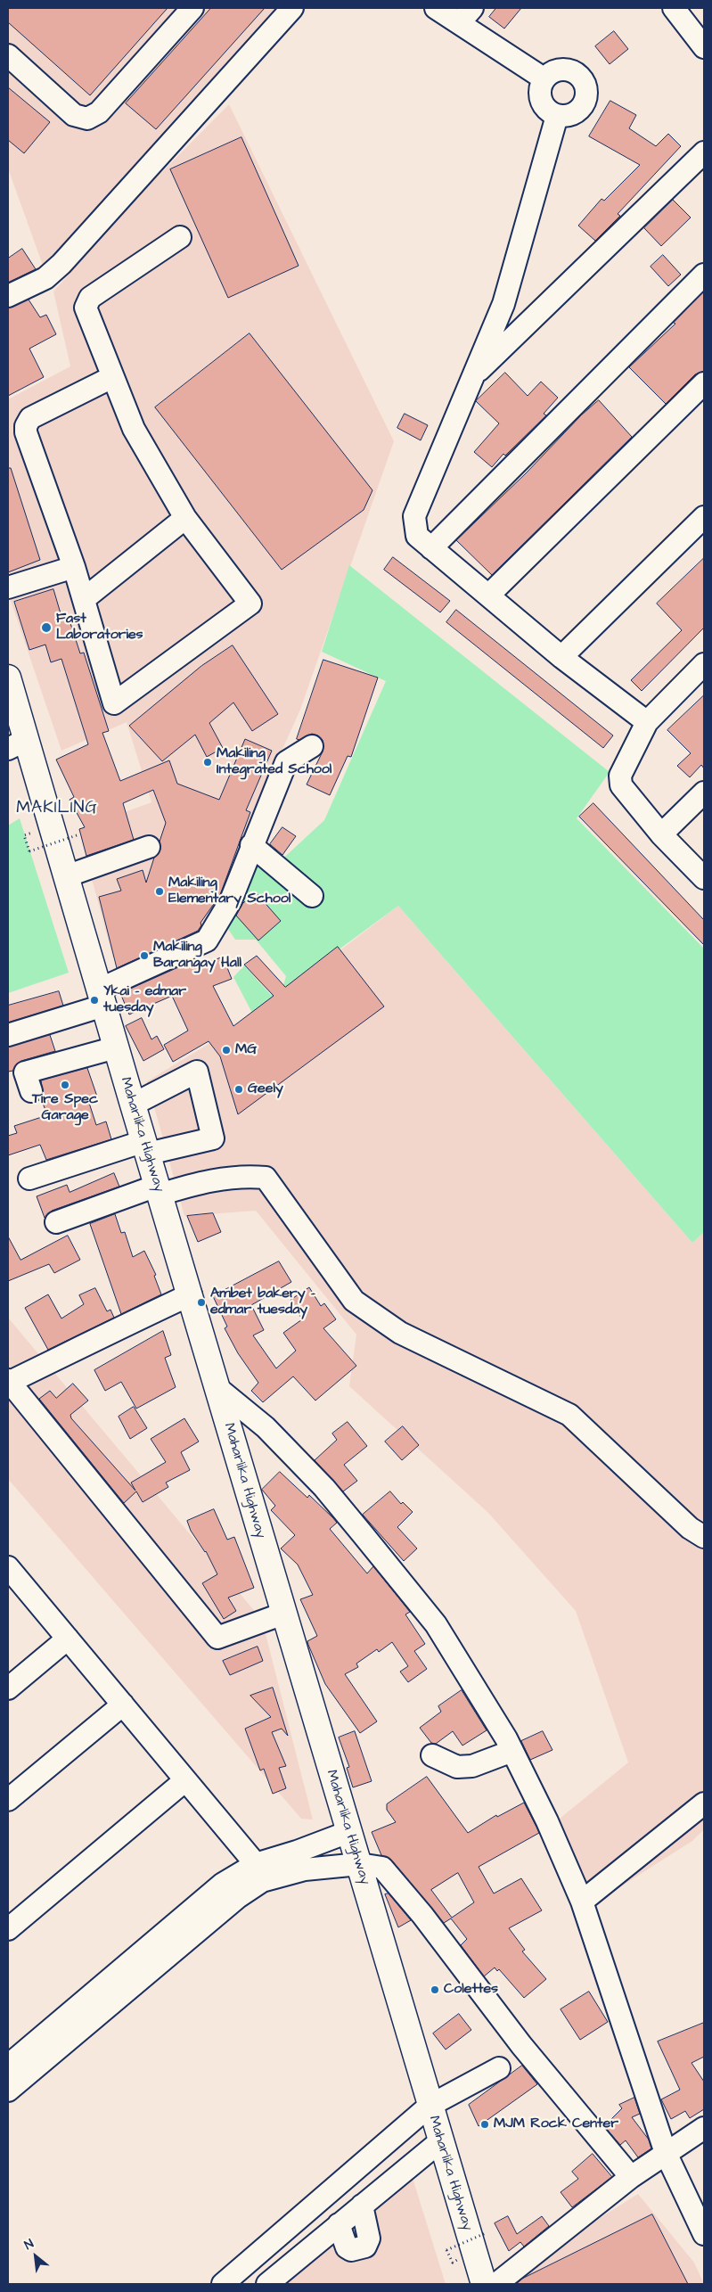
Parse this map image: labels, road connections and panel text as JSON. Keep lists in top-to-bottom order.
{
  "streets": {
    "highway": ["Maharlika Highway"]
  },
  "districts": ["MAKILING"],
  "places": [
    "Fast Laboratories",
    "Makiling Integrated School",
    "Makiling Elementary School",
    "Makiling Barangay Hall",
    "Ykai - edmar tuesday",
    "MG",
    "Tire Spec Garage",
    "Geely",
    "Ambet bakery - edmar tuesday",
    "Colettes",
    "MJM Rock Center"
  ],
  "north": "top left"
}
